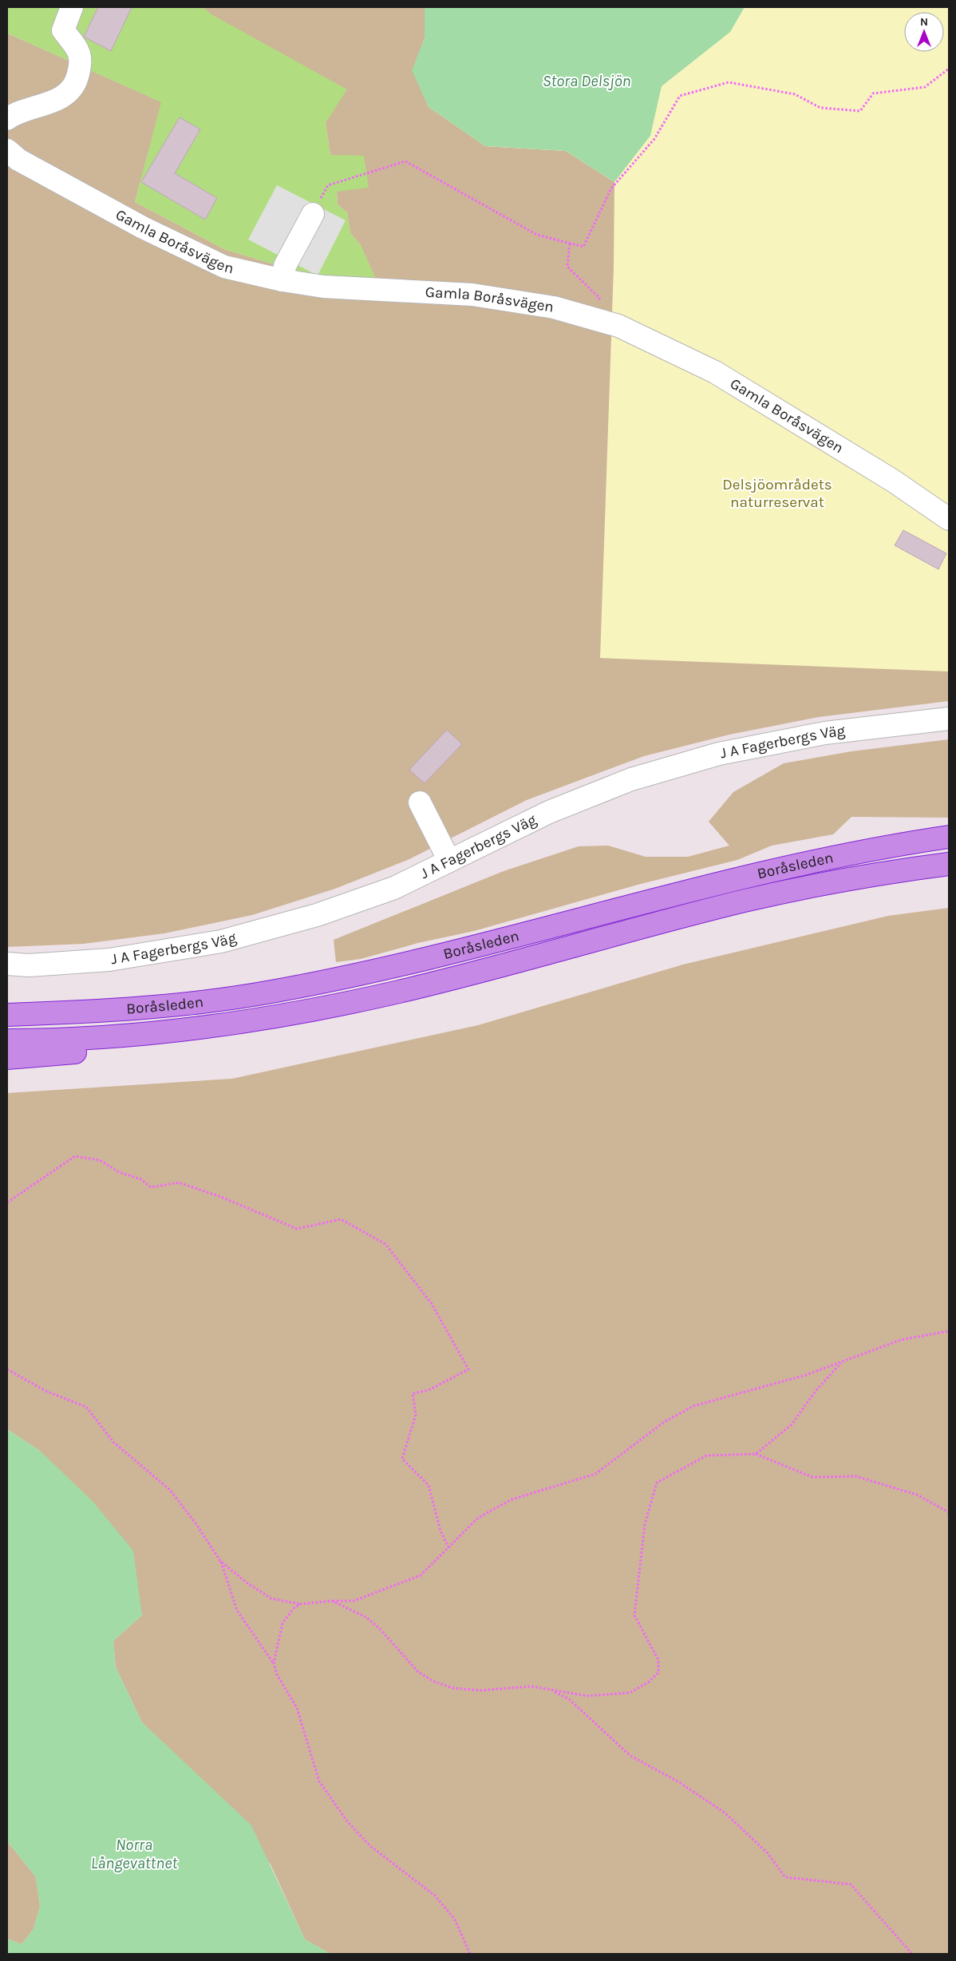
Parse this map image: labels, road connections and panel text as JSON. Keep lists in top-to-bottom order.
{
  "streets": {
    "highway": ["Boråsleden"],
    "street": ["Gamla Boråsvägen", "J A Fagerbergs Väg"]
  },
  "water": ["Stora Delsjön", "Norra Långevattnet"],
  "parks": ["Delsjöområdets naturreservat"],
  "north": "top"
}
